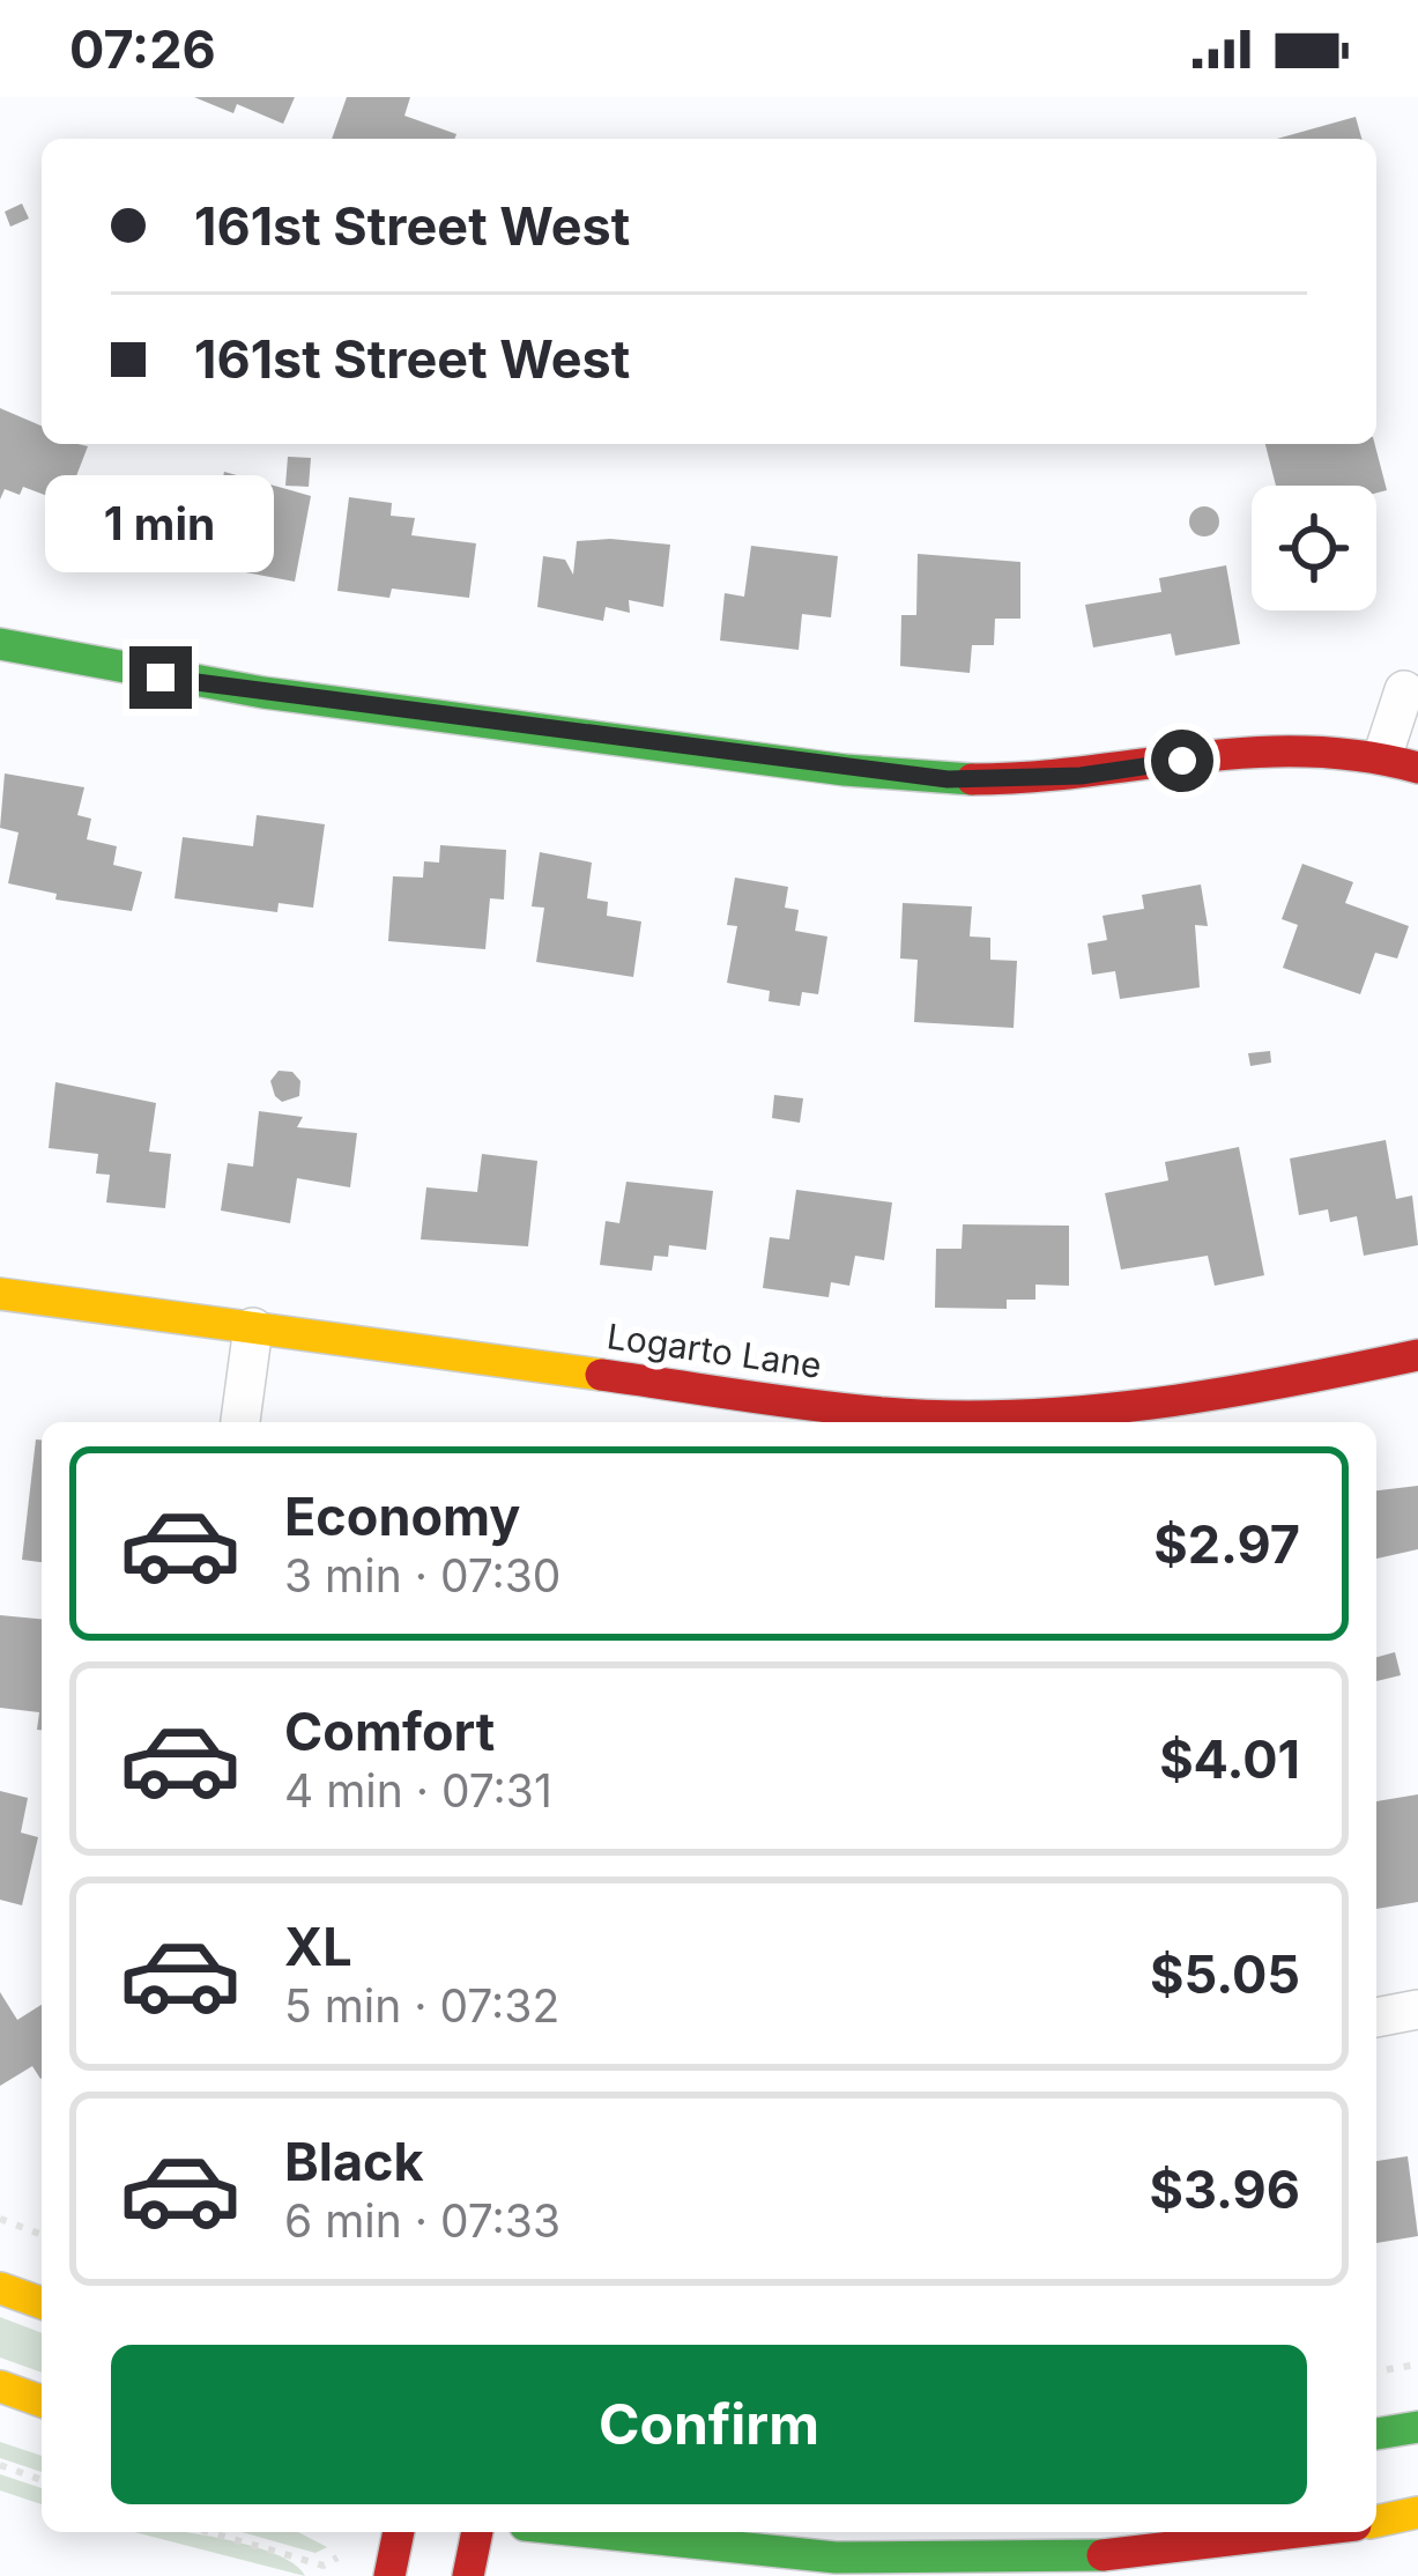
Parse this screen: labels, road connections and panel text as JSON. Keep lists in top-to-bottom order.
{
  "streets": {
    "street": ["Logarto Lane"]
  },
  "page": {
    "status": "07:26",
    "banner": ["161st Street West", "161st Street West"],
    "bubble": "1 min",
    "list": [
      {
        "name": "Economy",
        "note": "3 min · 07:30",
        "value": "$2.97"
      },
      {
        "name": "Comfort",
        "note": "4 min · 07:31",
        "value": "$4.01"
      },
      {
        "name": "XL",
        "note": "5 min · 07:32",
        "value": "$5.05"
      },
      {
        "name": "Black",
        "note": "6 min · 07:33",
        "value": "$3.96"
      }
    ],
    "buttons": "Confirm"
  }
}
